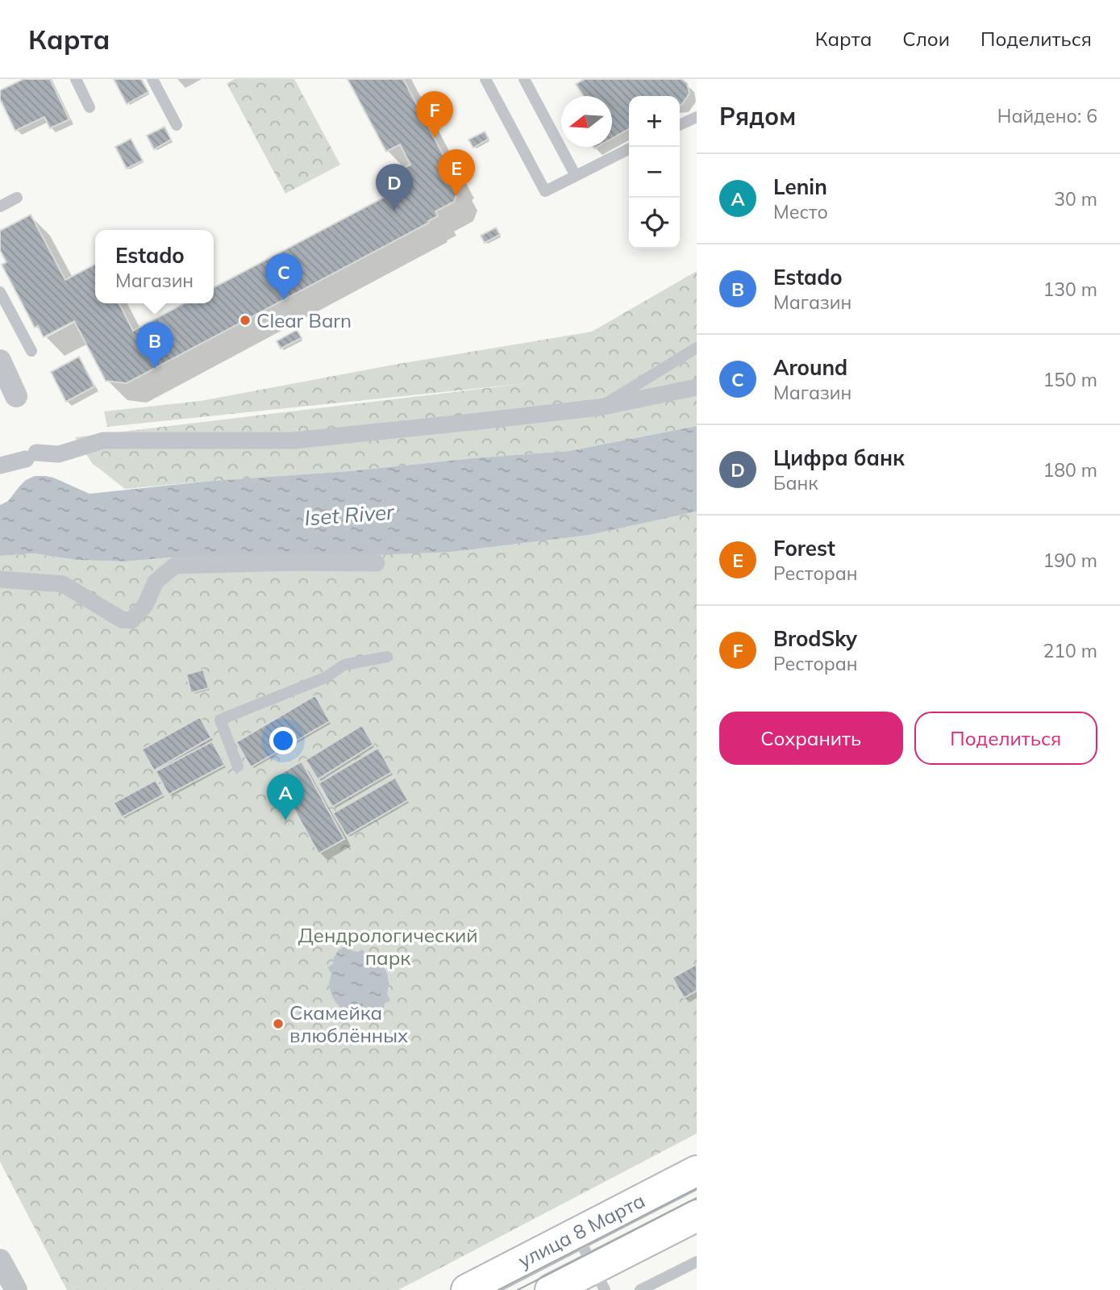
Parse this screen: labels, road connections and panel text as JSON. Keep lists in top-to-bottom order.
{
  "streets": {
    "main road": ["улица 8 Марта"]
  },
  "water": ["Iset River"],
  "parks": ["Дендрологический парк"],
  "places": ["Clear Barn", "Скамейка влюблённых"],
  "north": "left",
  "page": {
    "header": "Карта",
    "nav": ["Карта", "Слои", "Поделиться"],
    "heading": ["Рядом", "Найдено: 6"],
    "pins": [
      "F",
      "E",
      "D",
      "C",
      "B",
      "A"
    ],
    "map_buttons": ["+", "−"],
    "list": [
      {
        "mark": "A",
        "name": "Lenin",
        "note": "Место",
        "value": "30 m"
      },
      {
        "mark": "B",
        "name": "Estado",
        "note": "Магазин",
        "value": "130 m"
      },
      {
        "mark": "C",
        "name": "Around",
        "note": "Магазин",
        "value": "150 m"
      },
      {
        "mark": "D",
        "name": "Цифра банк",
        "note": "Банк",
        "value": "180 m"
      },
      {
        "mark": "E",
        "name": "Forest",
        "note": "Ресторан",
        "value": "190 m"
      },
      {
        "mark": "F",
        "name": "BrodSky",
        "note": "Ресторан",
        "value": "210 m"
      }
    ],
    "popup": ["Estado", "Магазин"],
    "buttons": ["Сохранить", "Поделиться"]
  }
}
